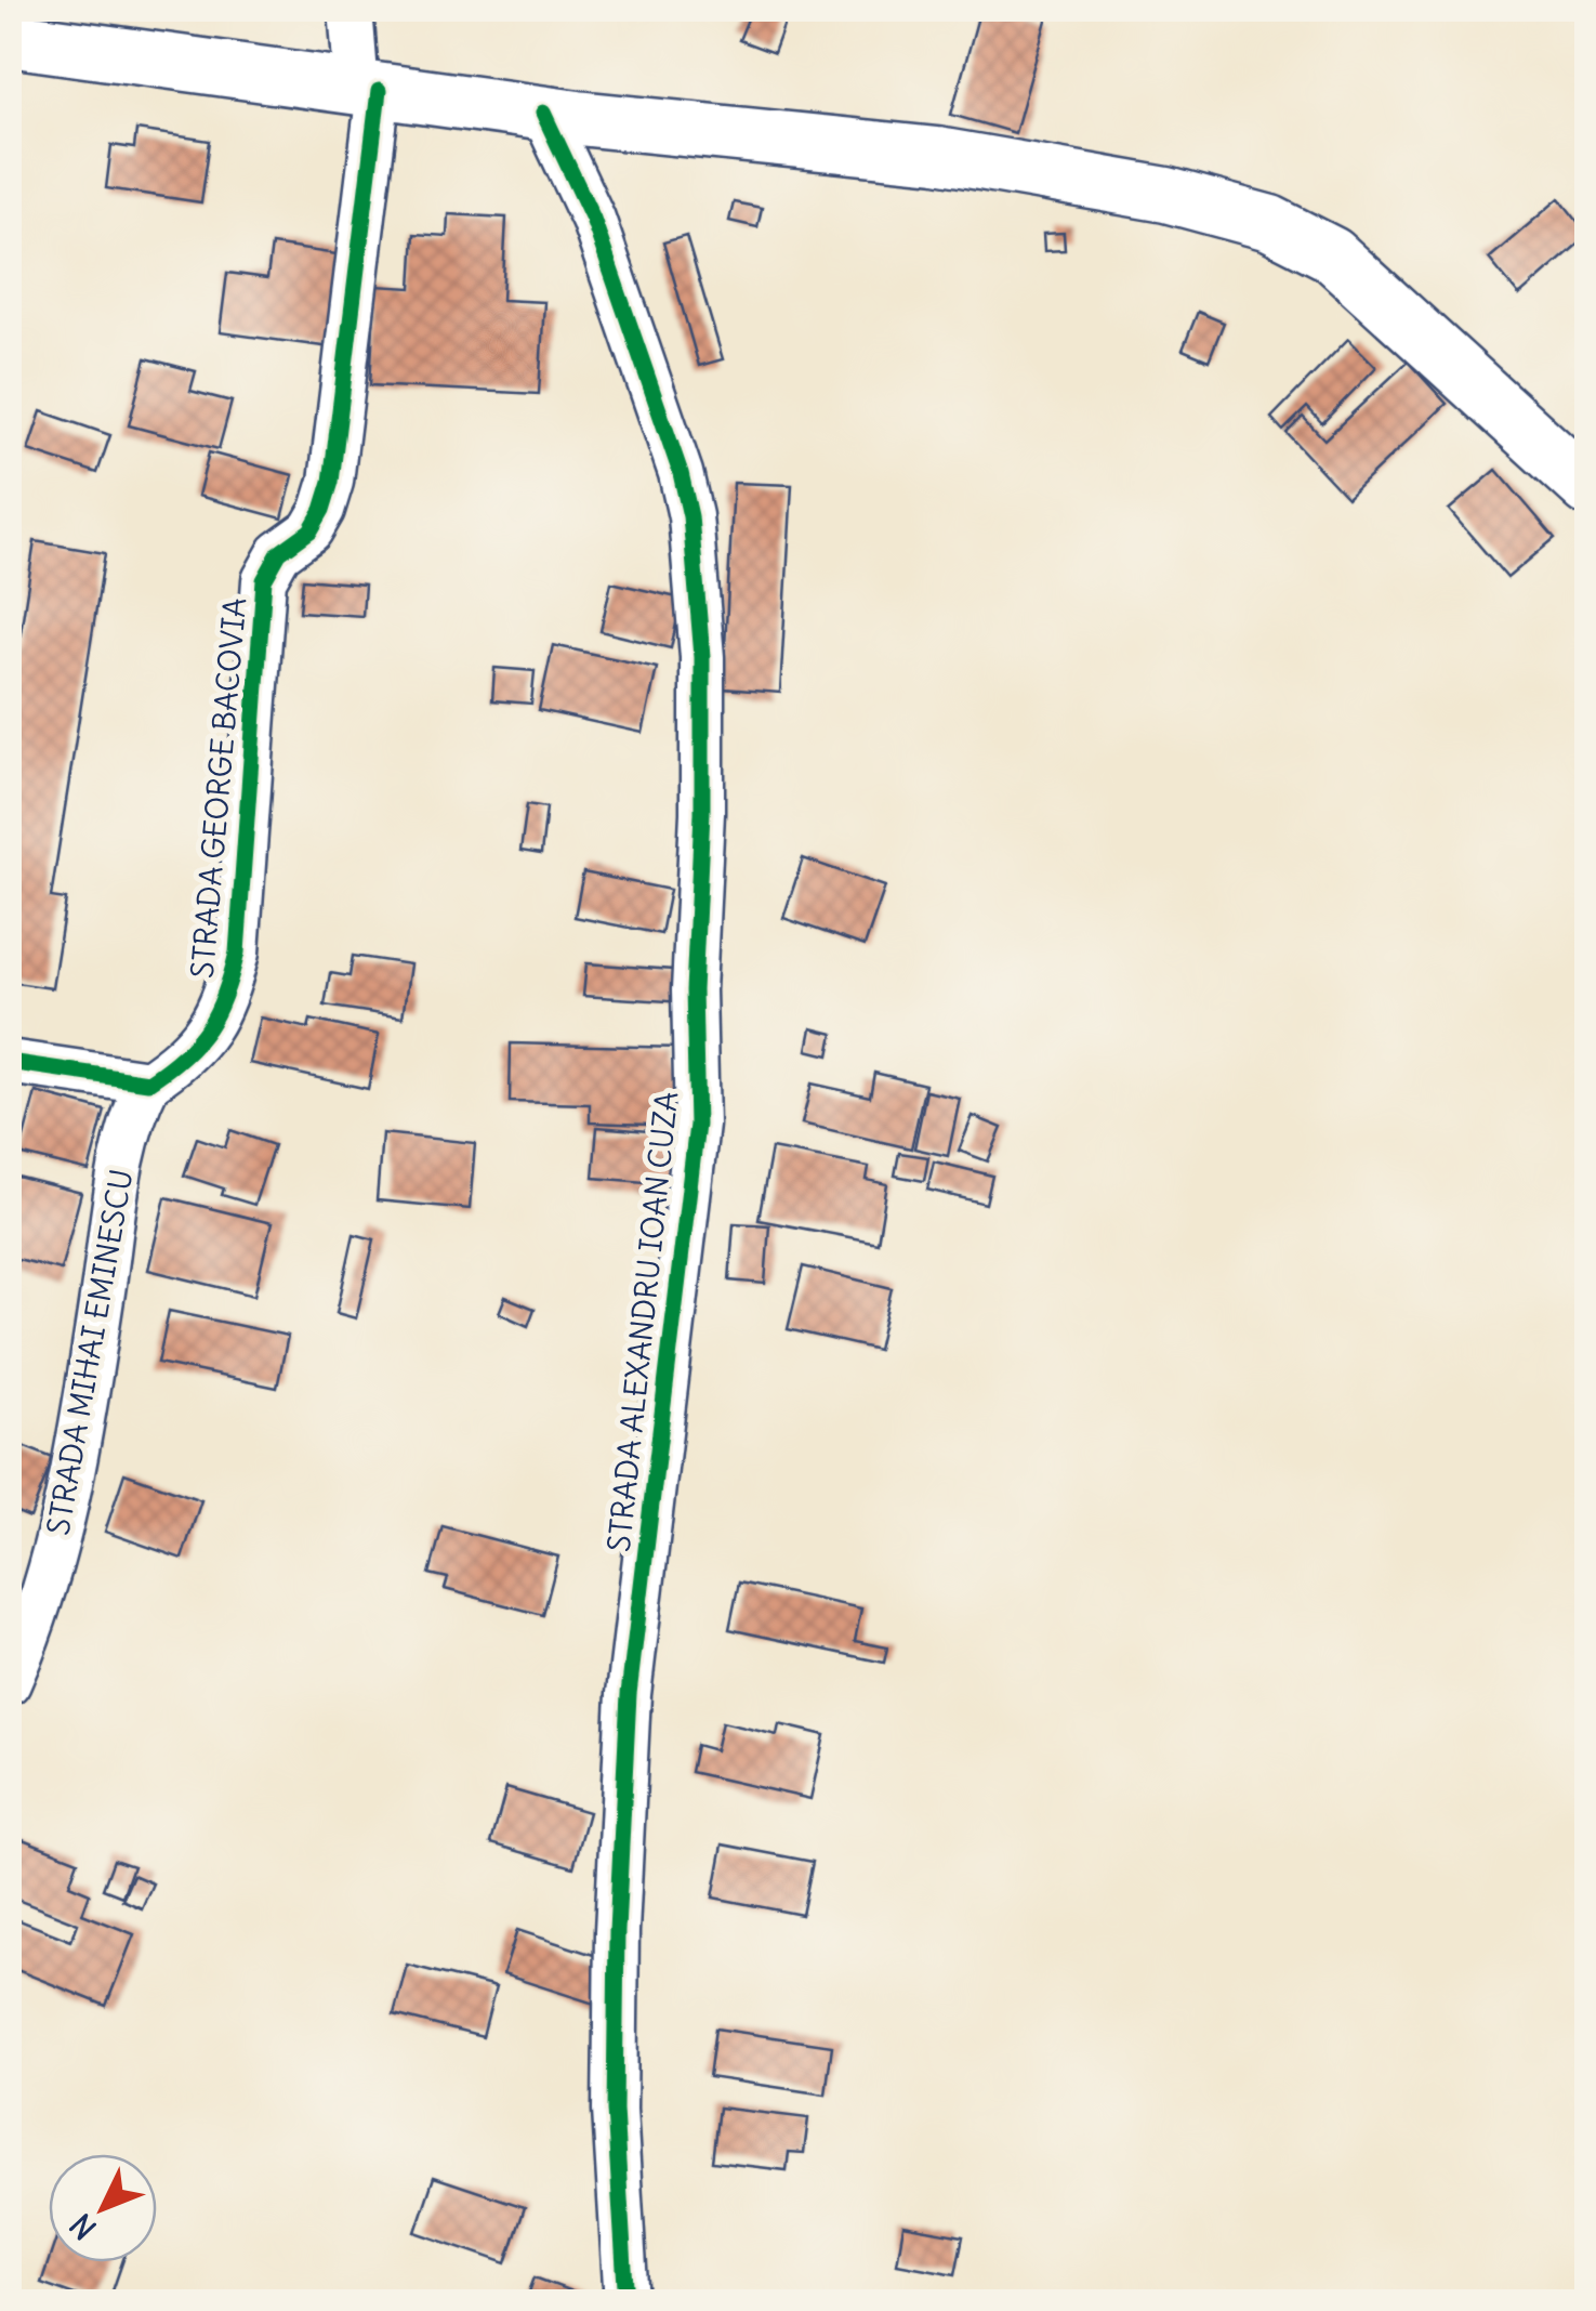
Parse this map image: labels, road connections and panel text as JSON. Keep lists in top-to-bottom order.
{
  "streets": {
    "street": ["STRADA GEORGE BACOVIA", "STRADA ALEXANDRU IOAN CUZA", "STRADA MIHAI EMINESCU"]
  },
  "crossings": [
    ["STRADA GEORGE BACOVIA", "STRADA MIHAI EMINESCU"]
  ],
  "north": "bottom left"
}
